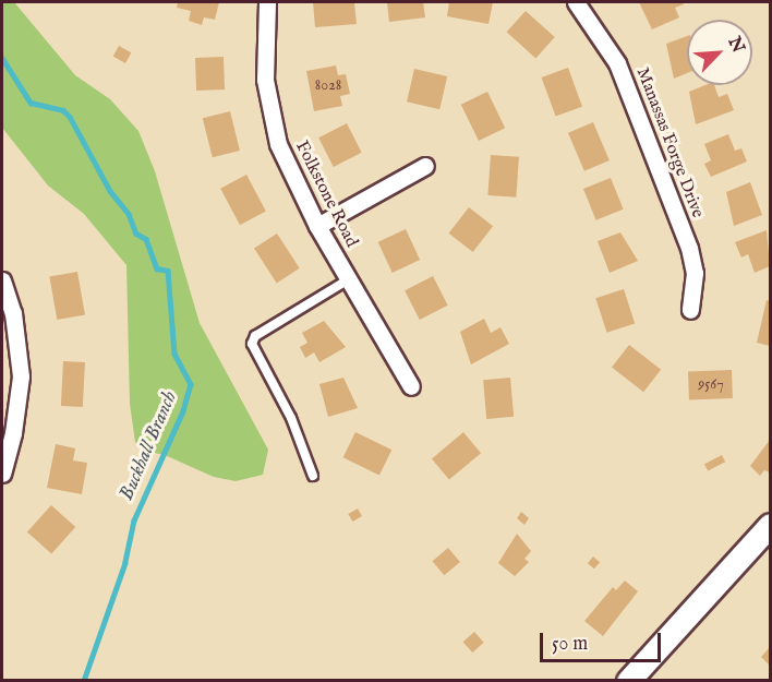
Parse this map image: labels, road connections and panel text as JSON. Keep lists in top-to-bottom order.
{
  "streets": {
    "street": ["Manassas Forge Drive", "Folkstone Road"]
  },
  "water": ["Buckhall Branch"],
  "house_numbers": ["8028", "9567"],
  "scale_bar": "50 m",
  "north": "top right"
}
